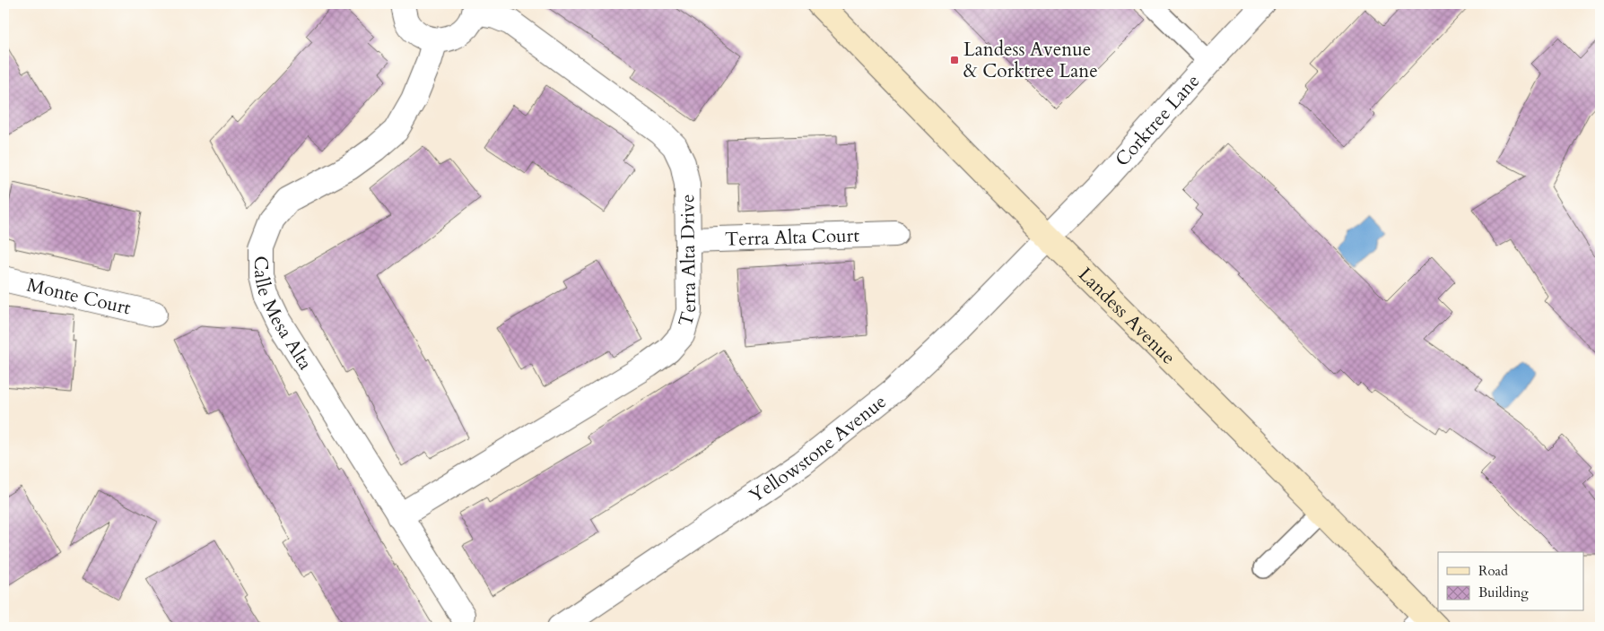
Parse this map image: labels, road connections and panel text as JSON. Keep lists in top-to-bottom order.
{
  "streets": {
    "main road": ["Landess Avenue"],
    "street": [
      "Corktree Lane",
      "Terra Alta Court",
      "Terra Alta Drive",
      "Monte Court",
      "Calle Mesa Alta",
      "Yellowstone Avenue"
    ]
  },
  "crossings": [
    ["Corktree Lane", "Landess Avenue"],
    ["Corktree Lane", "Yellowstone Avenue"],
    ["Terra Alta Court", "Terra Alta Drive"],
    ["Terra Alta Drive", "Calle Mesa Alta"],
    ["Landess Avenue", "Yellowstone Avenue"]
  ],
  "places": {
    "transit": ["Landess Avenue & Corktree Lane"]
  },
  "legend": ["Road", "Building"]
}
